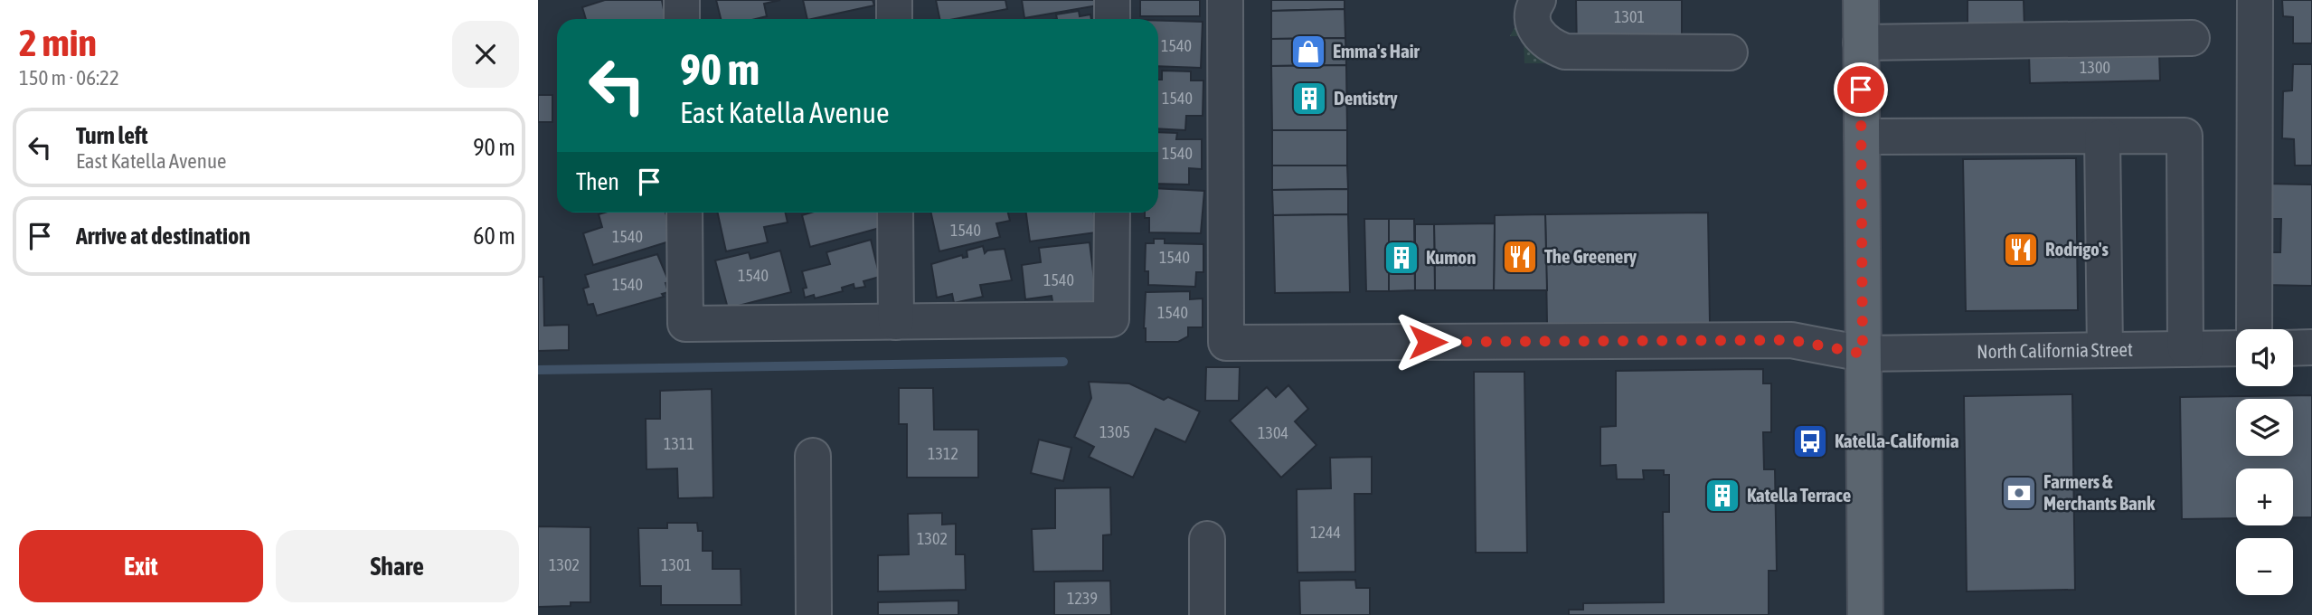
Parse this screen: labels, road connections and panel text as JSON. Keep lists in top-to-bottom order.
{
  "streets": {
    "street": ["North California Street"]
  },
  "places": {
    "shop": ["Emma's Hair"],
    "building": ["Dentistry", "Kumon", "Katella Terrace"],
    "restaurant": ["Rodrigo's", "The Greenery"],
    "bus stop": ["Katella-California"],
    "bank": ["Farmers & Merchants Bank"]
  },
  "house_numbers": [
    "1301",
    "1540",
    "1300",
    "1540",
    "1540",
    "1540",
    "1540",
    "1540",
    "1540",
    "1540",
    "1540",
    "1540",
    "1305",
    "1304",
    "1311",
    "1312",
    "1244",
    "1302",
    "1302",
    "1301",
    "1239"
  ],
  "page": {
    "heading": ["2 min", "150 m · 06:22"],
    "turn": ["90 m", "East Katella Avenue"],
    "list": [
      {
        "name": "Turn left",
        "note": "East Katella Avenue",
        "value": "90 m"
      },
      {
        "name": "Arrive at destination",
        "value": "60 m"
      }
    ],
    "then": "Then",
    "map_buttons": ["+", "−"],
    "buttons": ["Exit", "Share"]
  }
}
